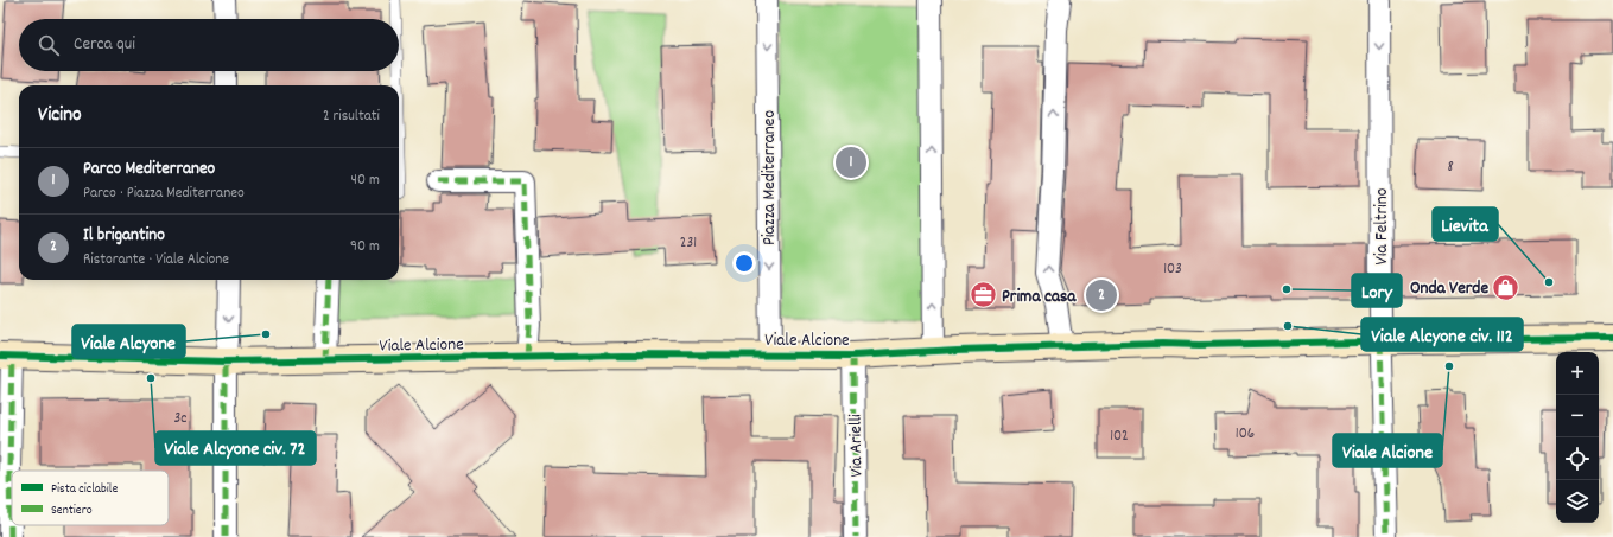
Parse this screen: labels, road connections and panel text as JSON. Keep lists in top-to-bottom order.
{
  "streets": {
    "street": [
      "Piazza Mediterraneo",
      "Via Feltrino",
      "Viale Alcione",
      "Via Arielli"
    ]
  },
  "crossings": [
    ["Piazza Mediterraneo", "Viale Alcione"],
    ["Via Feltrino", "Viale Alcione"],
    ["Viale Alcione", "Via Arielli"]
  ],
  "one_way": ["Via Feltrino"],
  "places": {
    "other": [
      "Lievita",
      "Lory",
      "Viale Alcyone civ. 112",
      "Viale Alcyone",
      "Viale Alcione",
      "Viale Alcyone civ. 72"
    ],
    "shop": ["Onda Verde"],
    "office": ["Prima casa"]
  },
  "house_numbers": [
    "8",
    "231",
    "103",
    "3c",
    "106",
    "102"
  ],
  "legend": ["Pista ciclabile", "Sentiero"],
  "page": {
    "search": "Cerca qui",
    "heading": ["Vicino", "2 risultati"],
    "pins": ["1", "2"],
    "list": [
      {
        "mark": "1",
        "name": "Parco Mediterraneo",
        "note": "Parco · Piazza Mediterraneo",
        "value": "40 m"
      },
      {
        "mark": "2",
        "name": "Il brigantino",
        "note": "Ristorante · Viale Alcione",
        "value": "90 m"
      }
    ],
    "map_buttons": ["+", "−"]
  }
}
